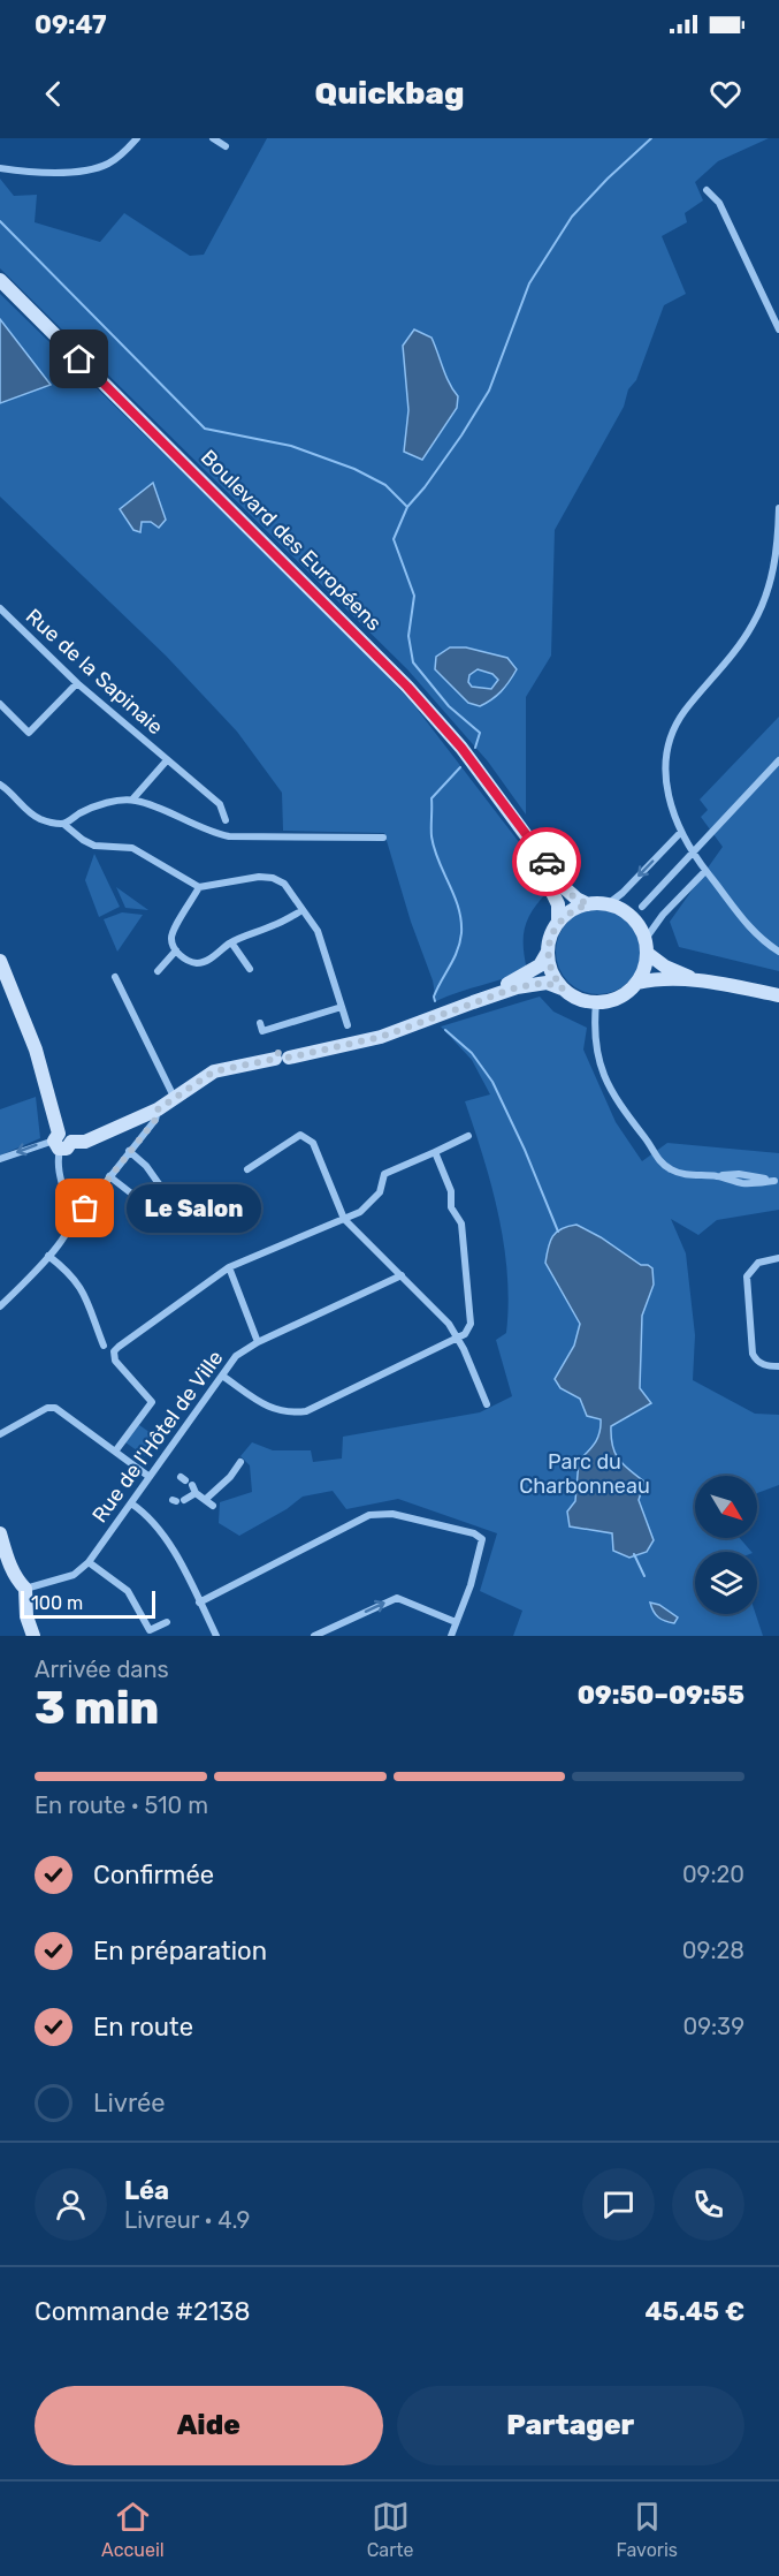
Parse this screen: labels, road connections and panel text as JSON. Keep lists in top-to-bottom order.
{
  "streets": {
    "main road": ["Boulevard des Européens"],
    "street": ["Rue de la Sapinaie", "Rue de l'Hôtel de Ville"]
  },
  "parks": ["Parc du Charbonneau"],
  "places": ["Le Salon"],
  "scale_bar": "100 m",
  "north": "bottom right",
  "page": {
    "status": "09:47",
    "header": "Quickbag",
    "bubble": "Le Salon",
    "scale": "100 m",
    "heading": ["3 min", "Arrivée dans", "09:50–09:55"],
    "panel": [
      "Léa",
      "Livreur · 4.9",
      "Commande #2138",
      "45.45 €"
    ],
    "bar": "En route · 510 m",
    "list": [
      ["Confirmée", "09:20"],
      ["En préparation", "09:28"],
      ["En route", "09:39"],
      "Livrée"
    ],
    "buttons": ["Aide", "Partager"],
    "tabs": ["Accueil", "Carte", "Favoris"]
  }
}
